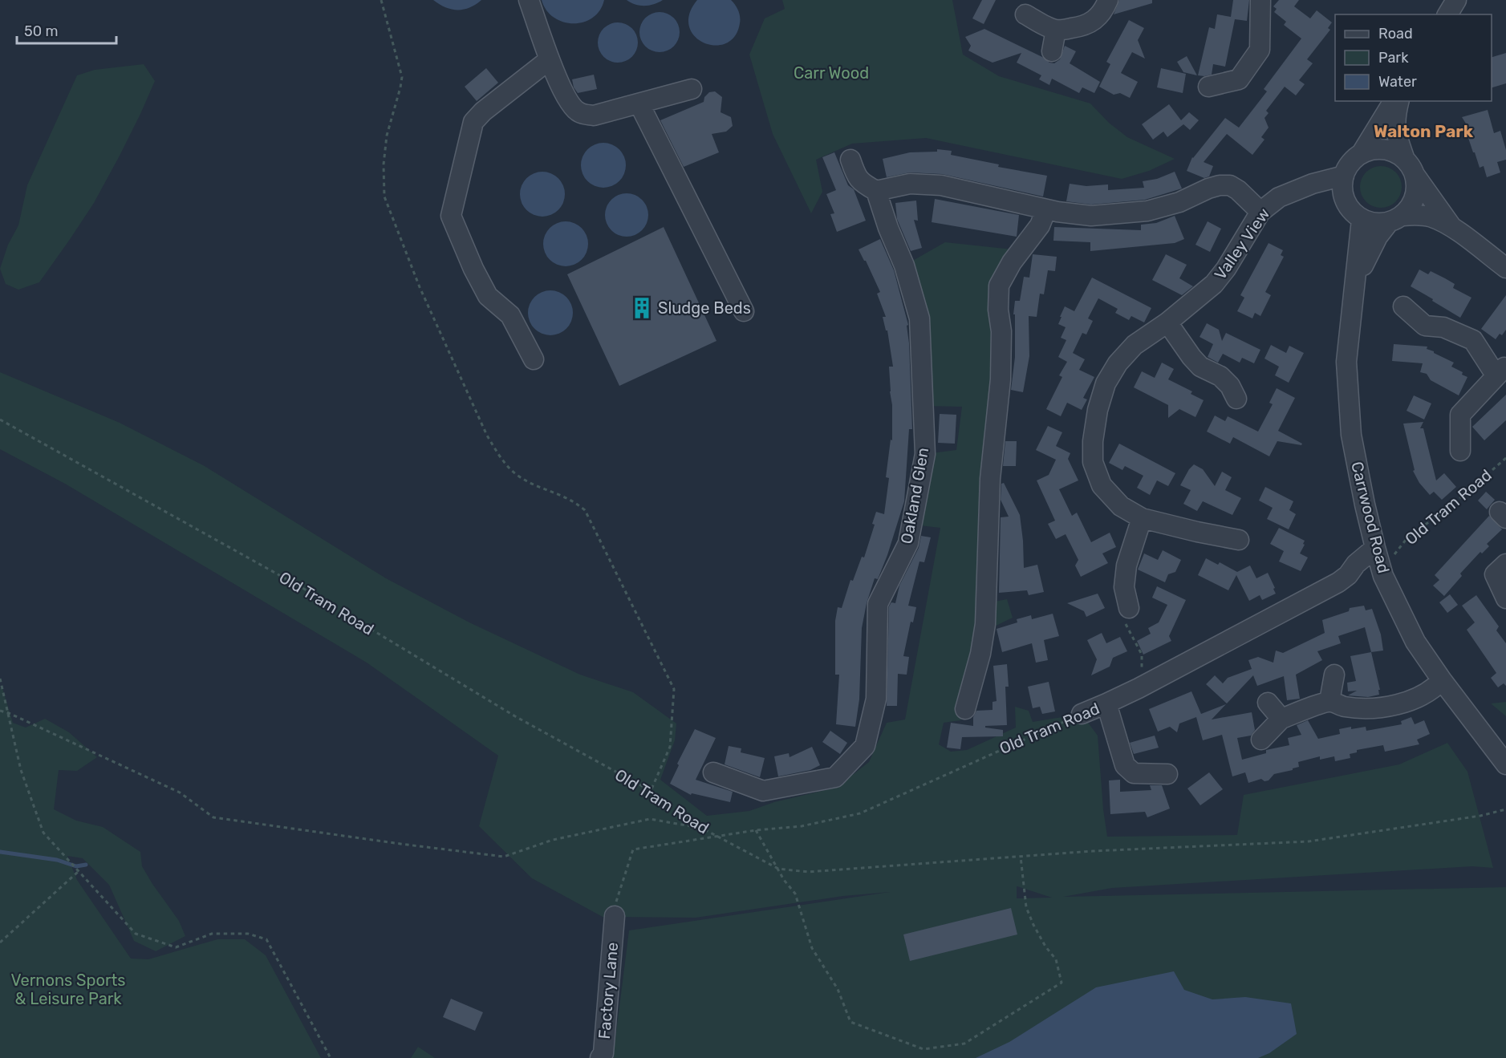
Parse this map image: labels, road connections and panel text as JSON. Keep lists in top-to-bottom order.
{
  "streets": {
    "street": [
      "Valley View",
      "Oakland Glen",
      "Old Tram Road",
      "Carrwood Road",
      "Factory Lane"
    ]
  },
  "crossings": [
    ["Valley View", "Carrwood Road"],
    ["Old Tram Road", "Carrwood Road"],
    ["Old Tram Road", "Factory Lane"]
  ],
  "districts": ["Walton Park"],
  "parks": ["Carr Wood", "Vernons Sports & Leisure Park"],
  "places": {
    "building": ["Sludge Beds"]
  },
  "legend": ["Road", "Park", "Water"],
  "scale_bar": "50 m"
}
